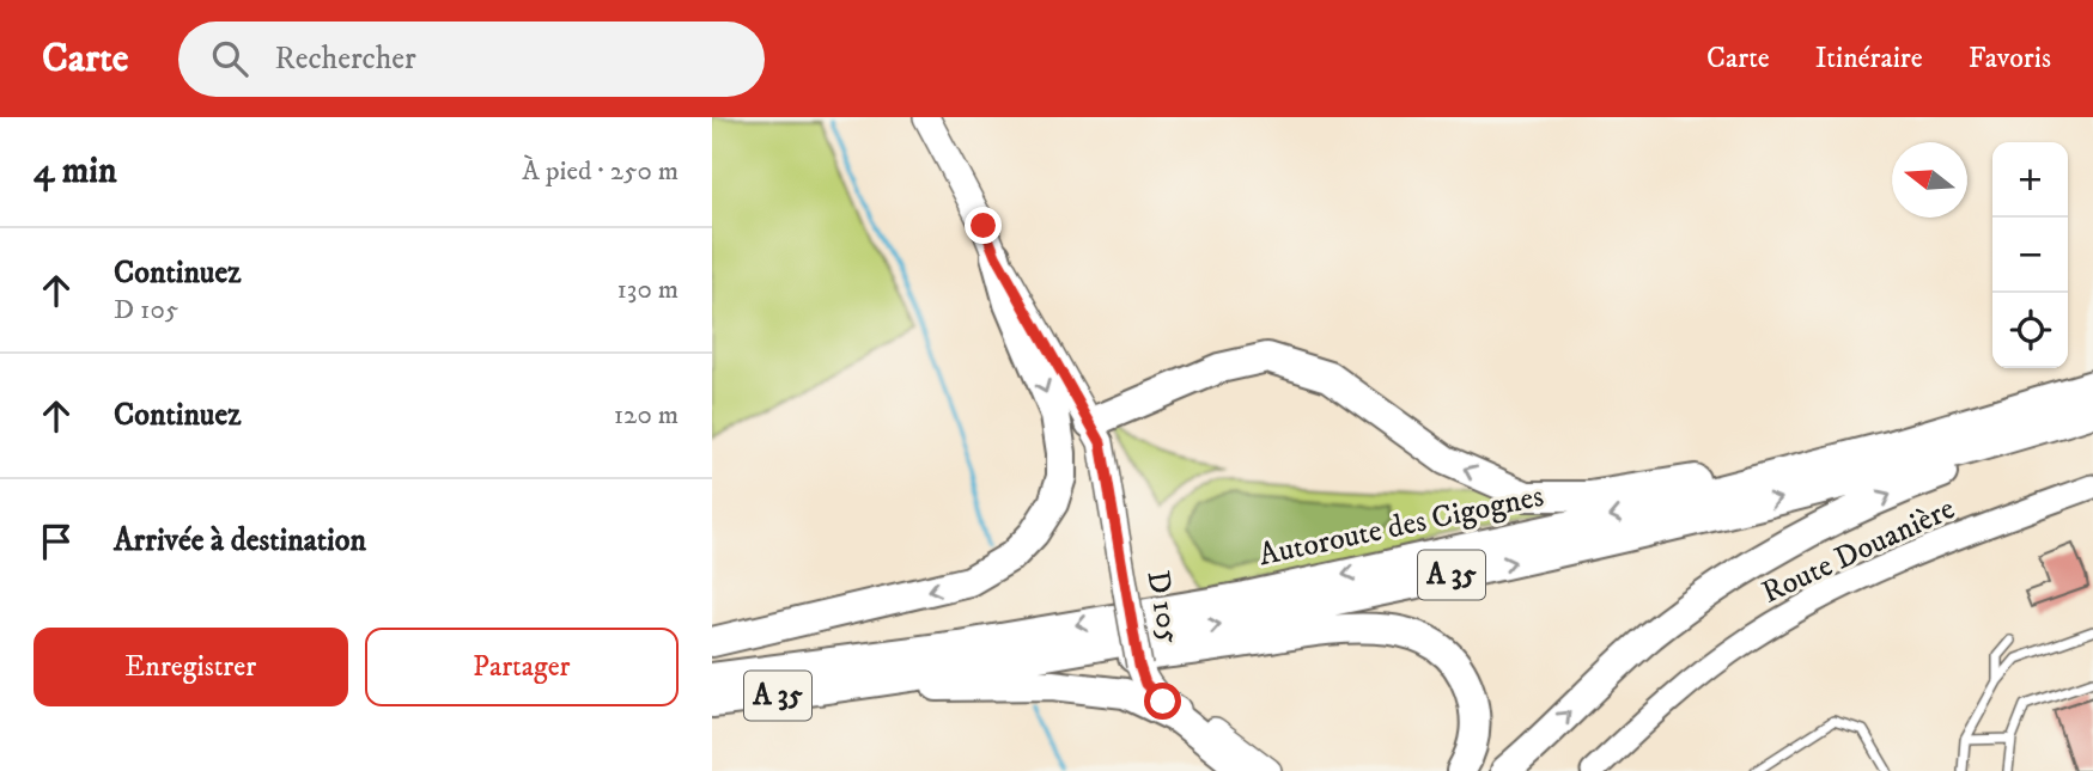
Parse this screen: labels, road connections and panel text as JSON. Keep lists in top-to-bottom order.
{
  "streets": {
    "highway": ["Autoroute des Cigognes", "A 35"],
    "main road": ["Route Douanière", "D 105"]
  },
  "north": "left",
  "page": {
    "header": "Carte",
    "search": "Rechercher",
    "nav": ["Carte", "Itinéraire", "Favoris"],
    "heading": ["4 min", "À pied · 250 m"],
    "map_buttons": ["+", "−"],
    "list": [
      ["Continuez", "D 105", "130 m"],
      ["Continuez", "120 m"],
      "Arrivée à destination"
    ],
    "buttons": ["Enregistrer", "Partager"]
  }
}
